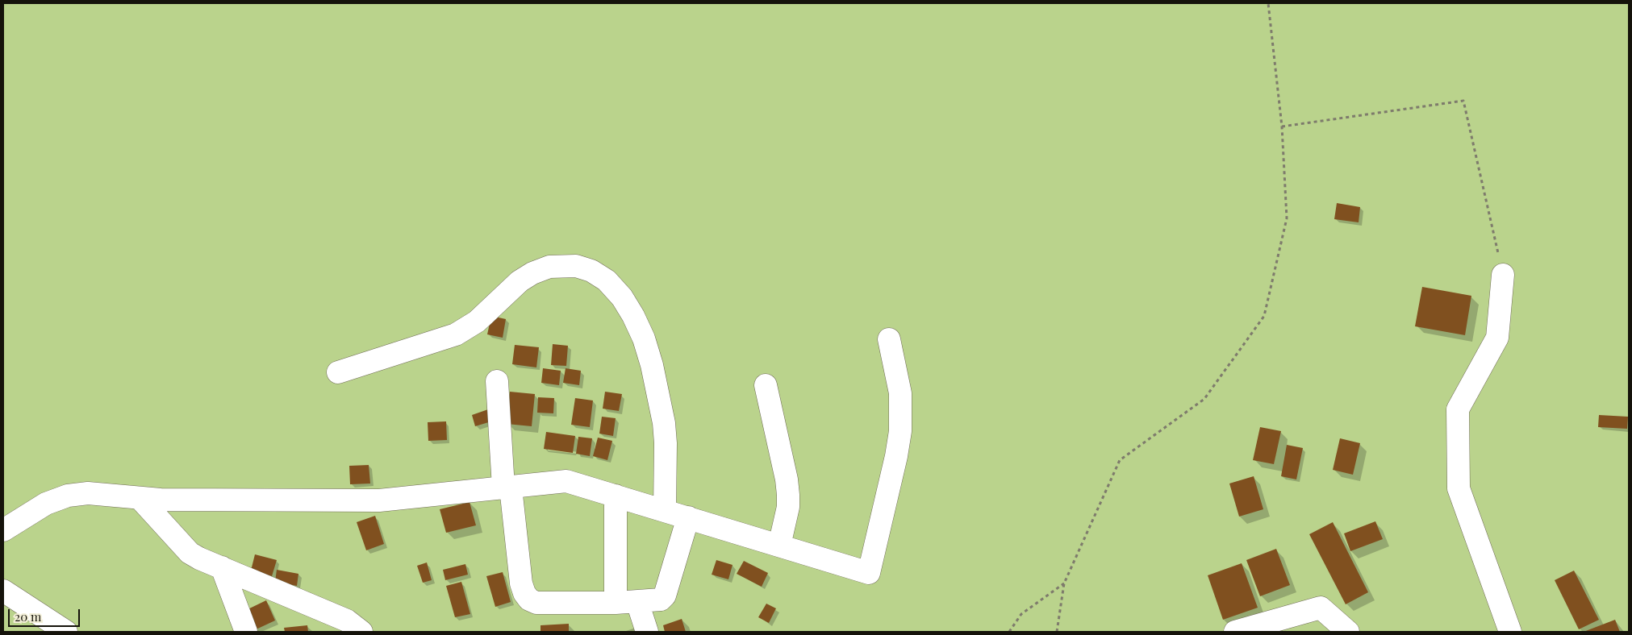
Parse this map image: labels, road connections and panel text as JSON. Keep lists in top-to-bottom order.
{
  "scale_bar": "20 m"
}
